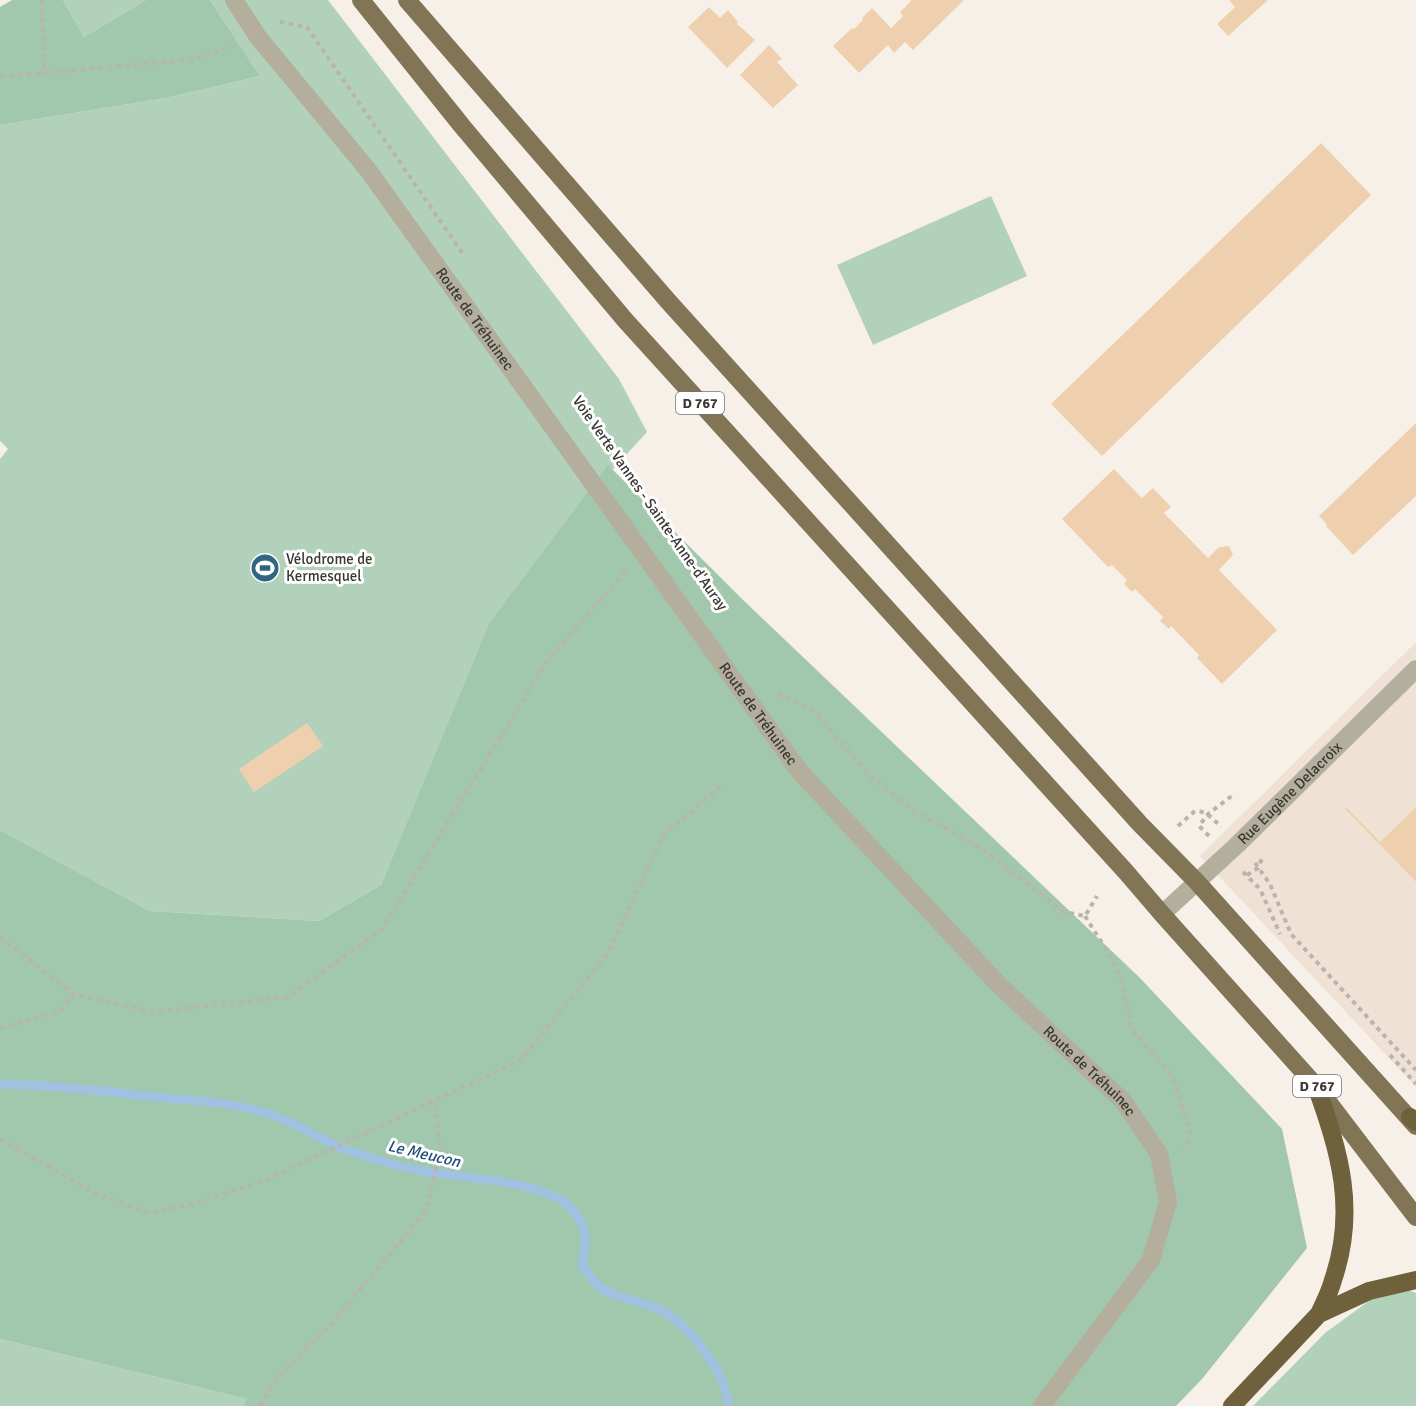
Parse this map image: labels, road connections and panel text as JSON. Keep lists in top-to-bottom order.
{
  "streets": {
    "main road": ["D 767"],
    "street": ["Route de Tréhuinec", "Rue Eugène Delacroix"]
  },
  "crossings": [
    ["D 767", "Rue Eugène Delacroix"]
  ],
  "water": ["Le Meucon"],
  "places": {
    "sports": ["Vélodrome de Kermesquel"]
  }
}
